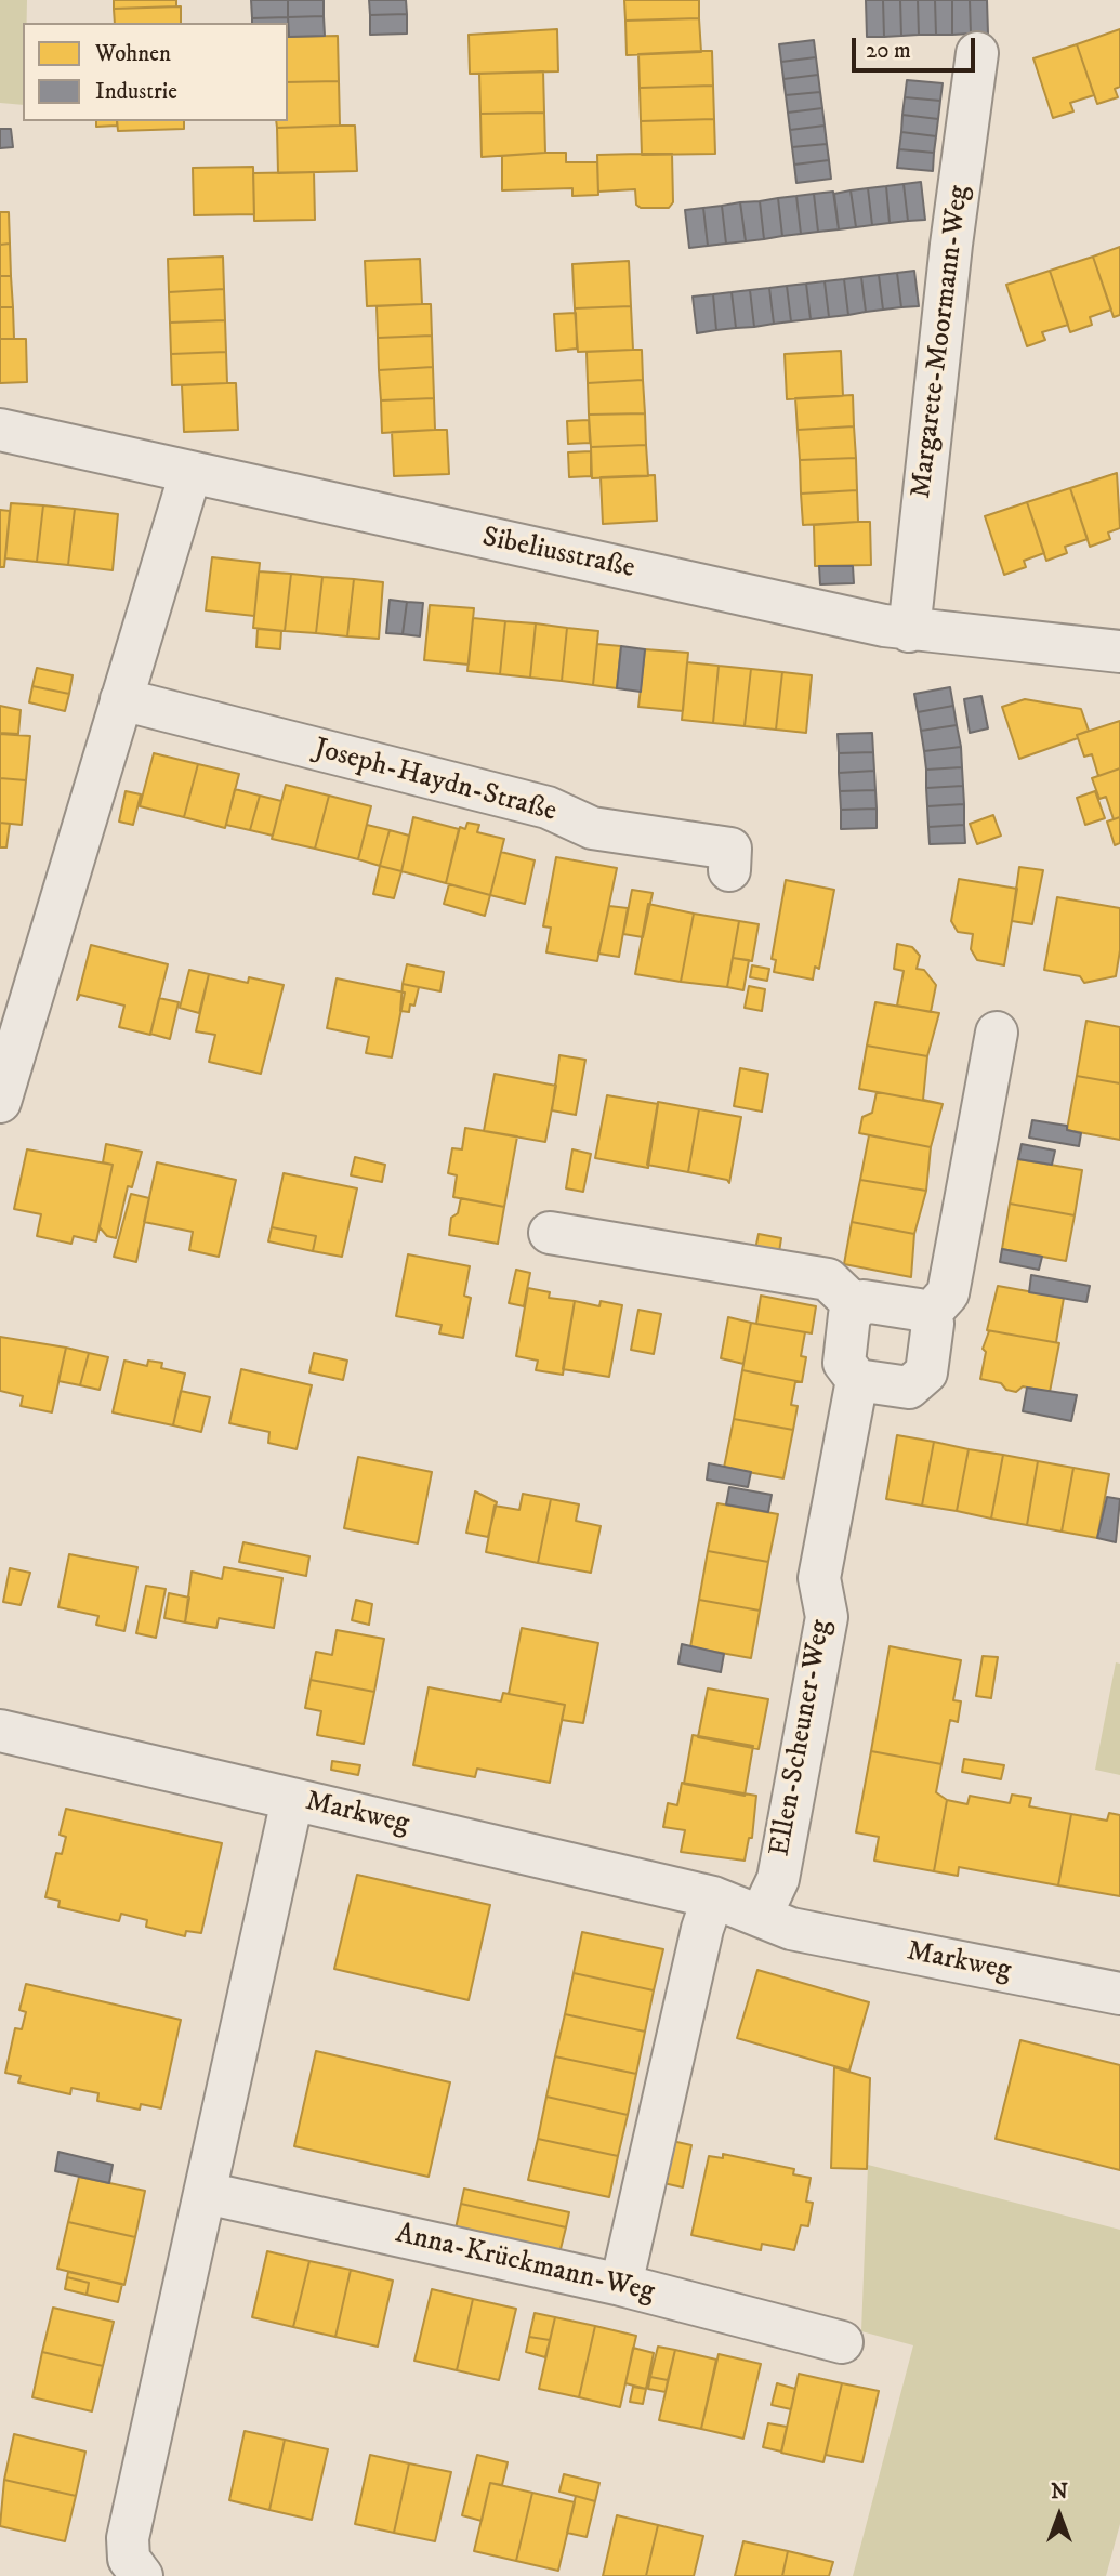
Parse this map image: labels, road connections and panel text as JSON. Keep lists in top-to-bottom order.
{
  "streets": {
    "street": [
      "Margarete-Moormann-Weg",
      "Sibeliusstraße",
      "Joseph-Haydn-Straße",
      "Ellen-Scheuner-Weg",
      "Markweg",
      "Anna-Krückmann-Weg"
    ]
  },
  "crossings": [
    ["Margarete-Moormann-Weg", "Sibeliusstraße"],
    ["Ellen-Scheuner-Weg", "Markweg"]
  ],
  "legend": ["Wohnen", "Industrie"],
  "scale_bar": "20 m",
  "north": "top"
}
